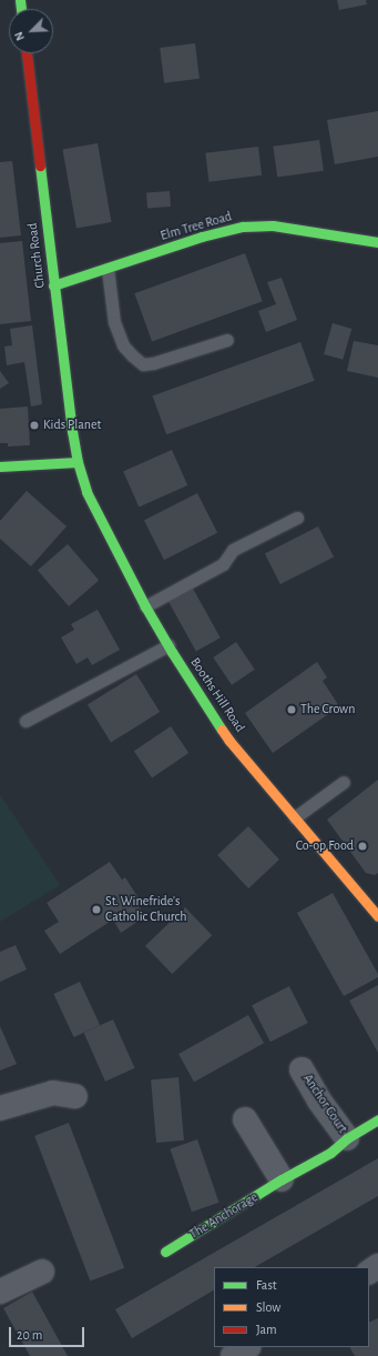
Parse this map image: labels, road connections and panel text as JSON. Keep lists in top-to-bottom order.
{
  "streets": {
    "main road": [
      "Elm Tree Road",
      "Church Road",
      "Booths Hill Road",
      "The Anchorage"
    ],
    "street": ["Anchor Court"]
  },
  "crossings": [
    ["Elm Tree Road", "Church Road"],
    ["Church Road", "Booths Hill Road"],
    ["Anchor Court", "The Anchorage"]
  ],
  "places": [
    "Kids Planet",
    "The Crown",
    "Co-op Food",
    "St. Winefride's Catholic Church"
  ],
  "legend": ["Fast", "Slow", "Jam"],
  "scale_bar": "20 m",
  "north": "bottom left"
}
